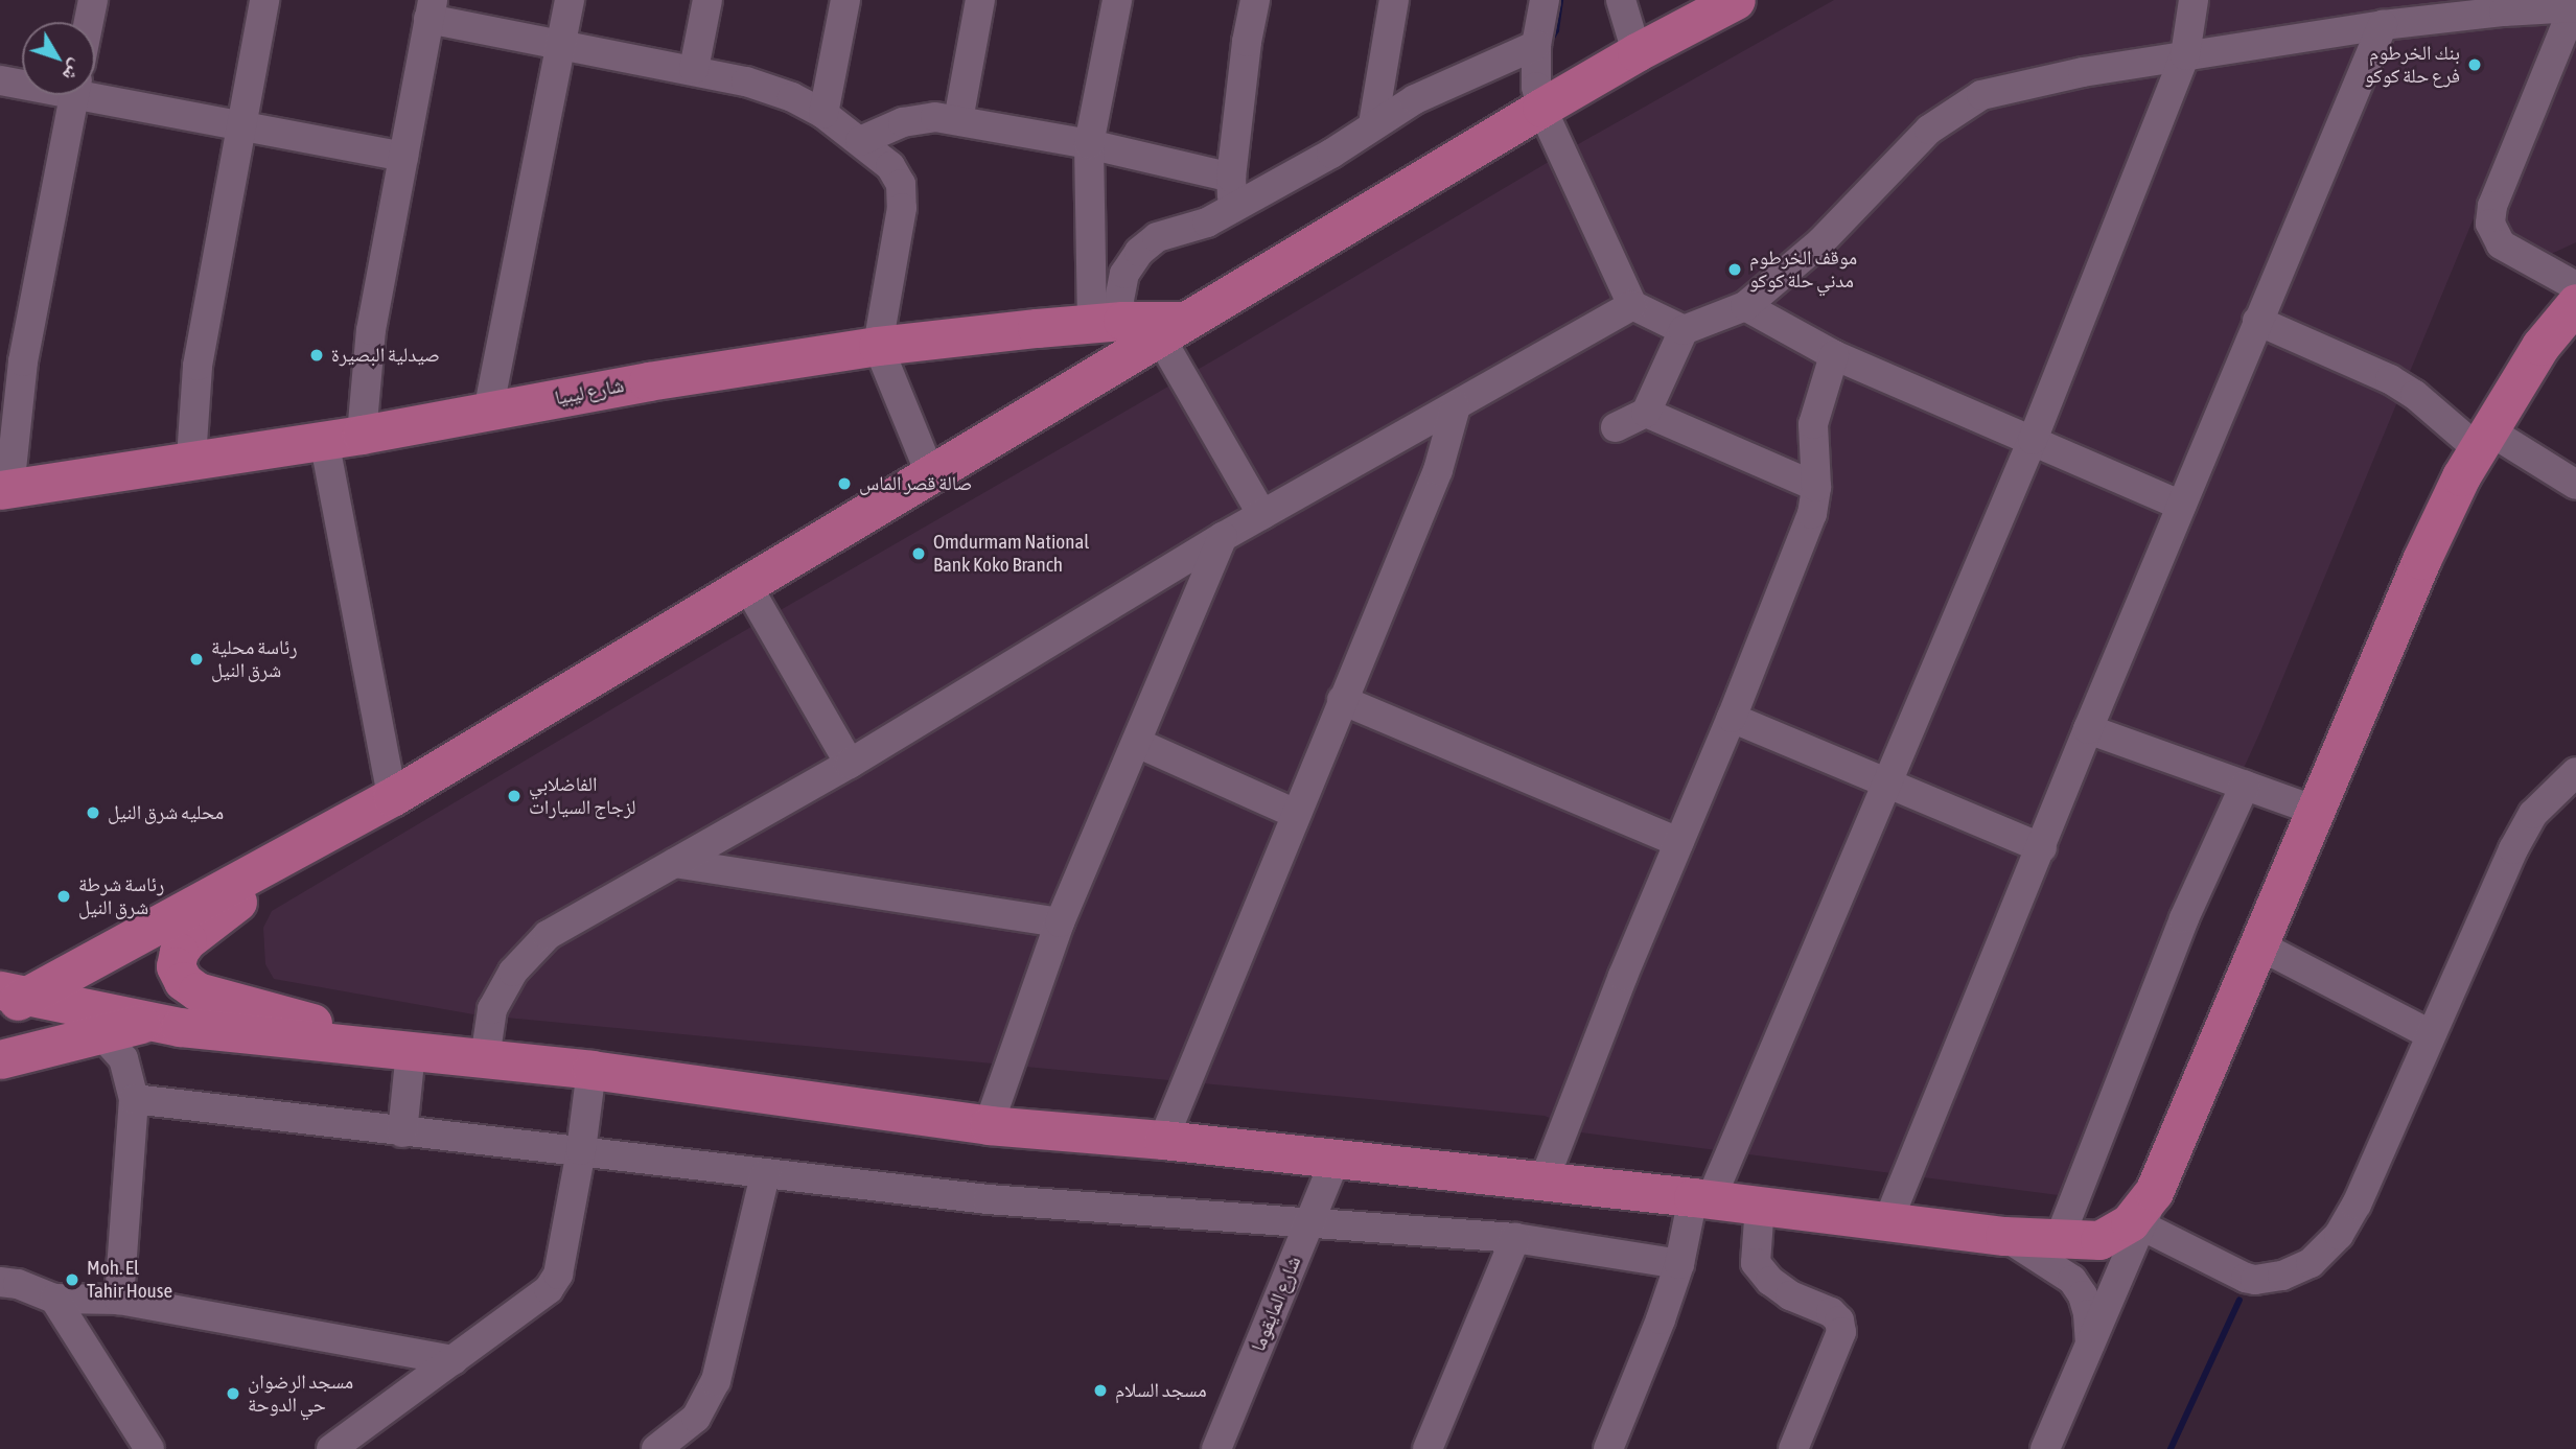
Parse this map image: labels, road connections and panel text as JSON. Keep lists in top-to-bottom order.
{
  "streets": {
    "main road": ["شارع ليبيا"],
    "street": ["شارع المايقوما"]
  },
  "places": [
    "بنك الخرطوم فرع حلة كوكو",
    "موقف الخرطوم مدني حلة كوكو",
    "صيدلية البصيرة",
    "صالة قصر الماس",
    "Omdurmam National Bank Koko Branch",
    "رئاسة محلية شرق النيل",
    "الفاضلابي لزجاج السيارات",
    "محليه شرق النيل",
    "رئاسة شرطة شرق النيل",
    "Moh. El Tahir House",
    "مسجد السلام",
    "مسجد الرضوان حي الدوحة"
  ],
  "north": "bottom right"
}
